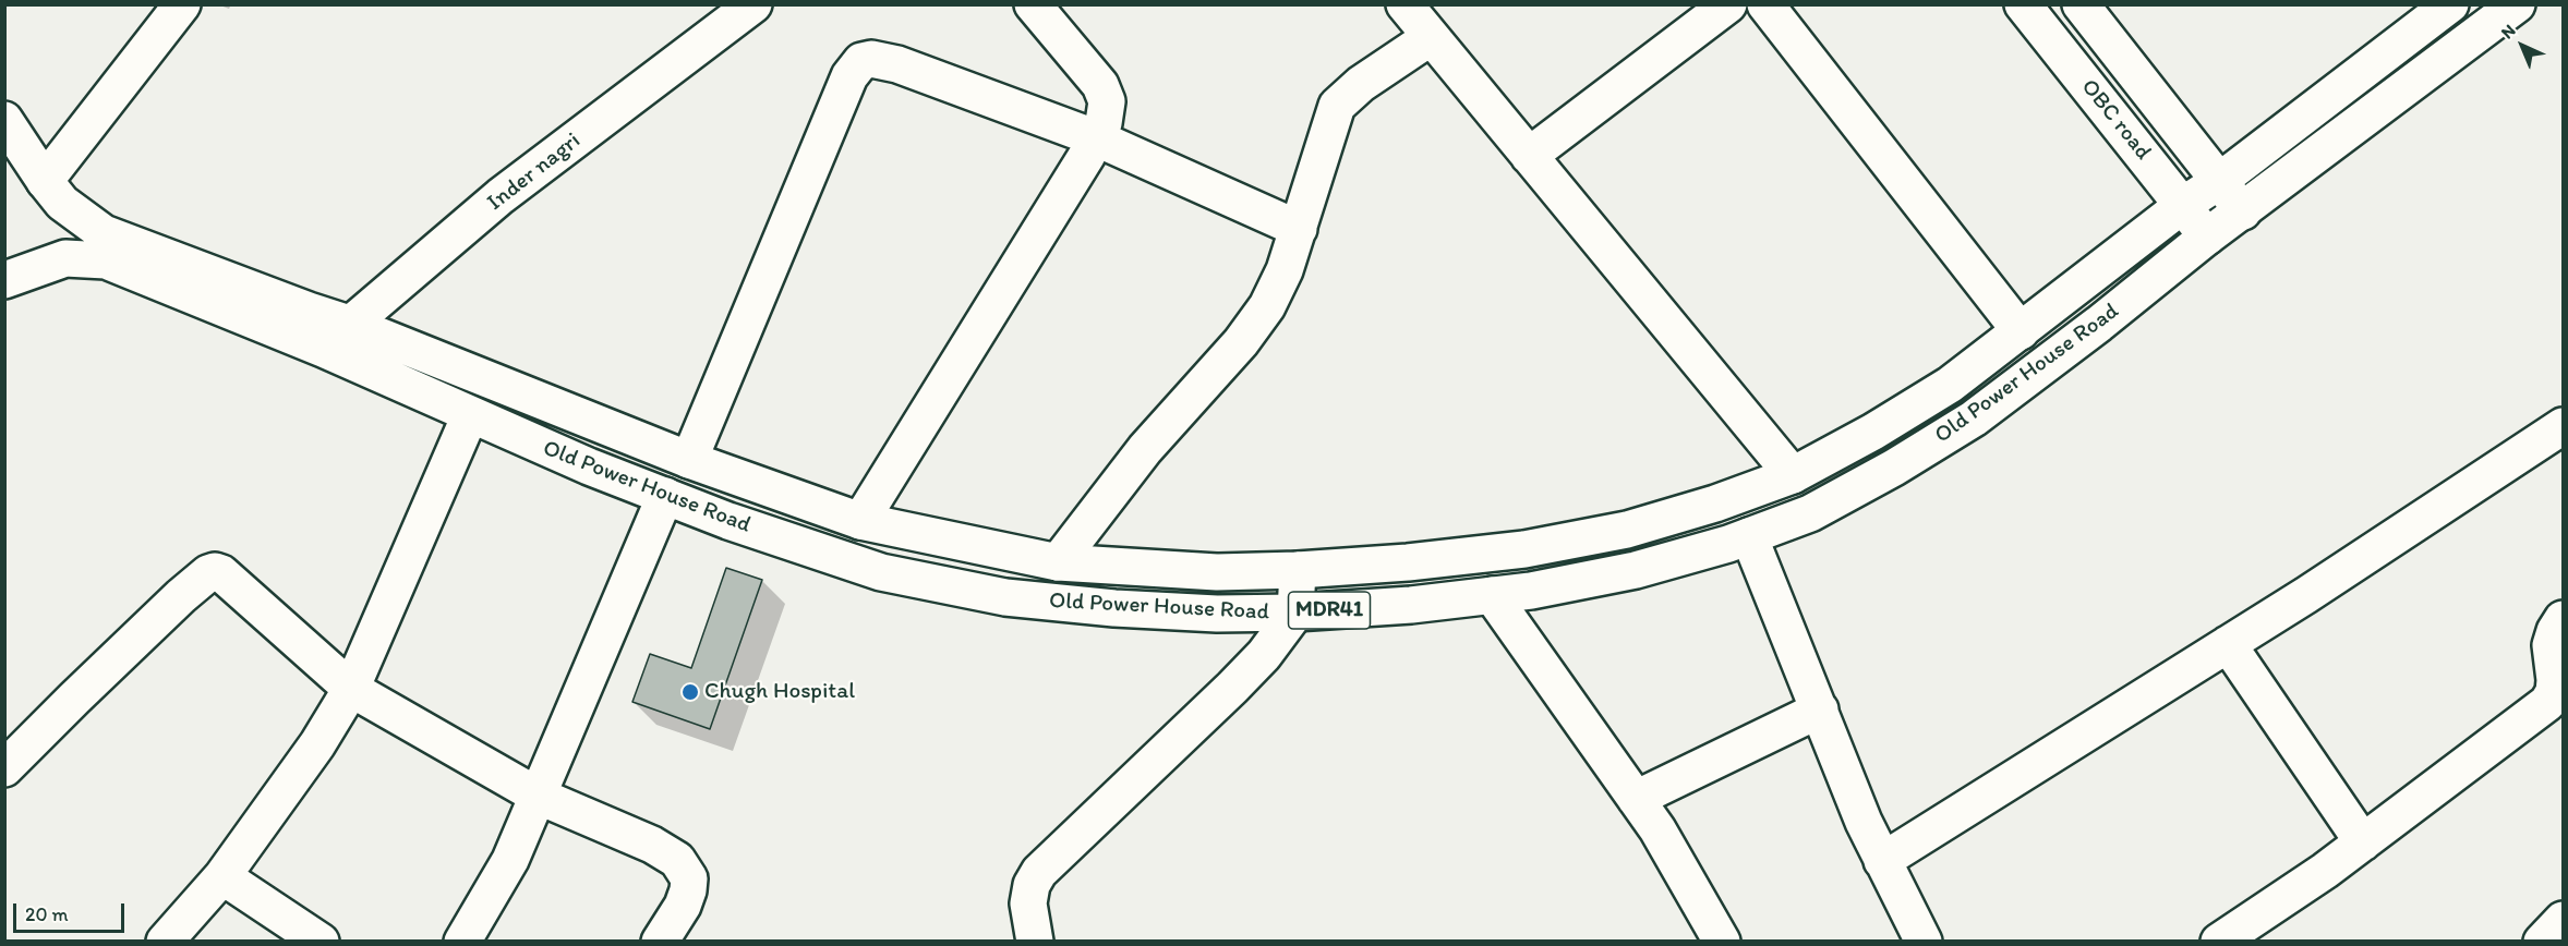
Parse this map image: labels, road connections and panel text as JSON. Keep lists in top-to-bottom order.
{
  "streets": {
    "main road": [
      "OBC road",
      "Inder nagri",
      "Old Power House Road",
      "MDR41"
    ]
  },
  "crossings": [
    ["OBC road", "Old Power House Road"],
    ["Inder nagri", "Old Power House Road"],
    ["Old Power House Road", "MDR41"]
  ],
  "places": ["Chugh Hospital"],
  "scale_bar": "20 m",
  "north": "top left"
}
